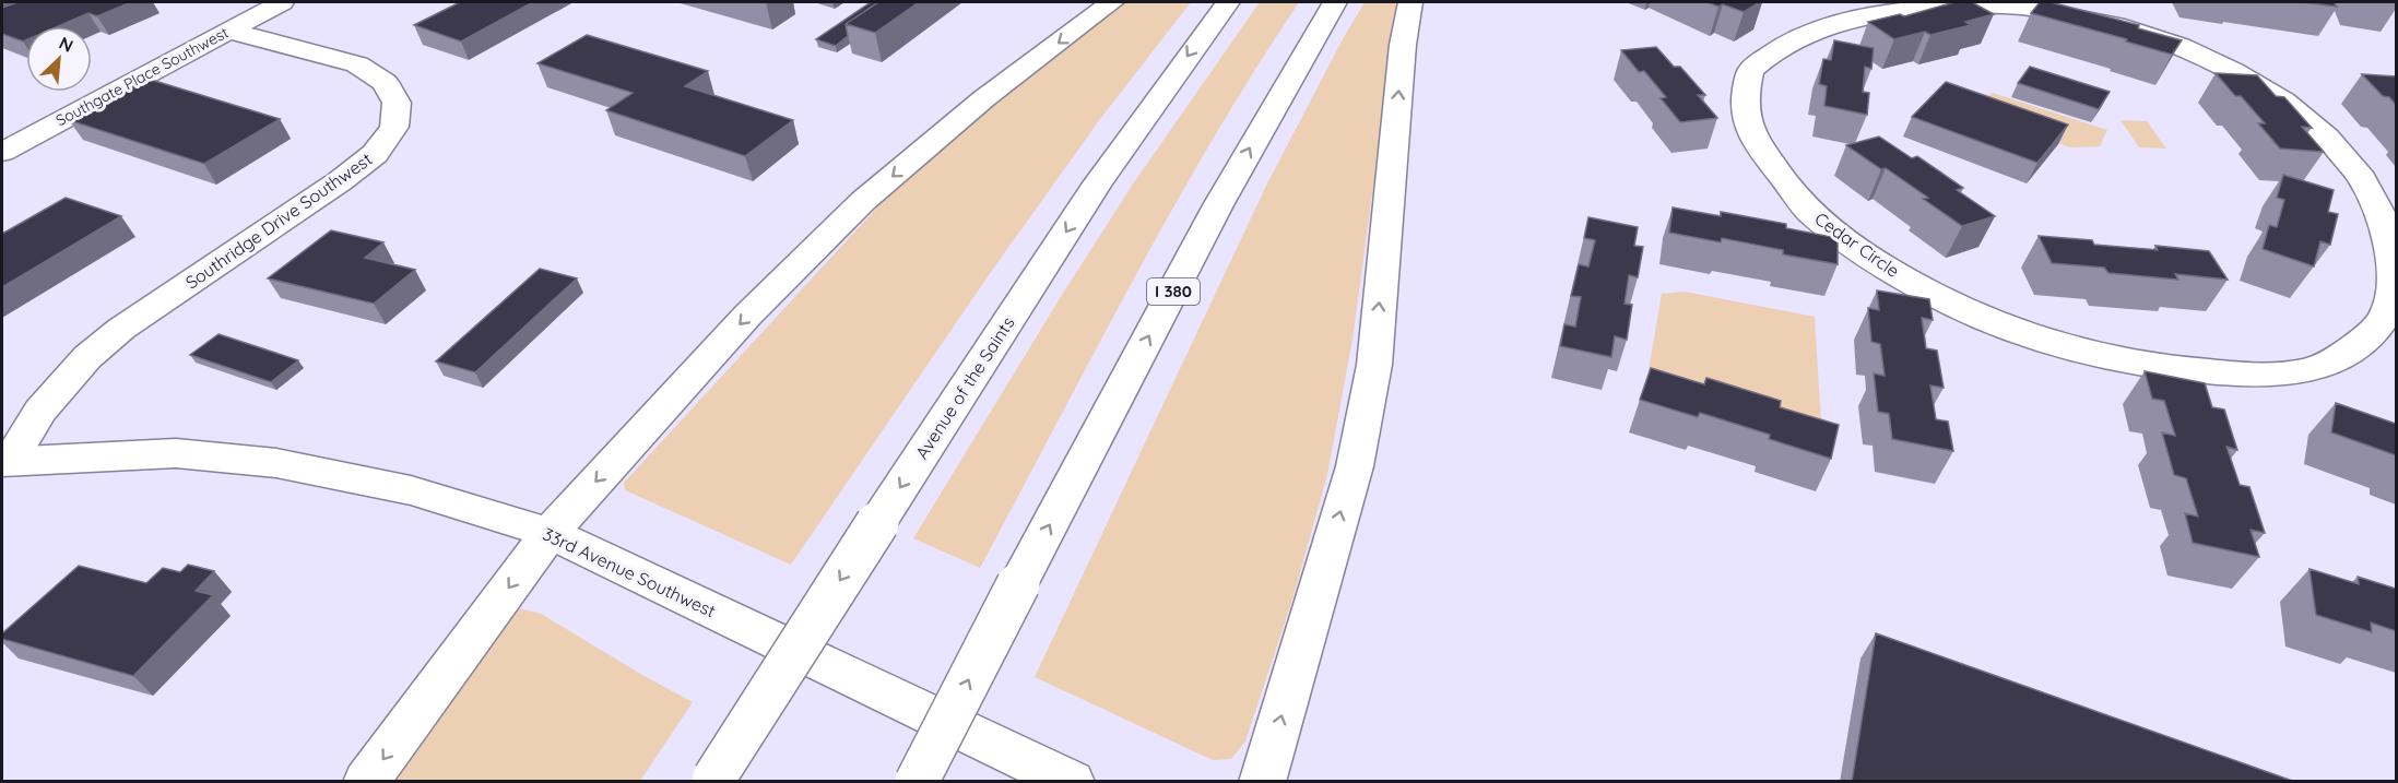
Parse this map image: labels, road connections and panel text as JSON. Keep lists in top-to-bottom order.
{
  "streets": {
    "main road": [
      "Southgate Place Southwest",
      "Southridge Drive Southwest",
      "Cedar Circle",
      "I 380",
      "Avenue of the Saints",
      "33rd Avenue Southwest"
    ]
  },
  "crossings": [
    ["Southgate Place Southwest", "Southridge Drive Southwest"],
    ["Southridge Drive Southwest", "33rd Avenue Southwest"]
  ],
  "north": "top right"
}
